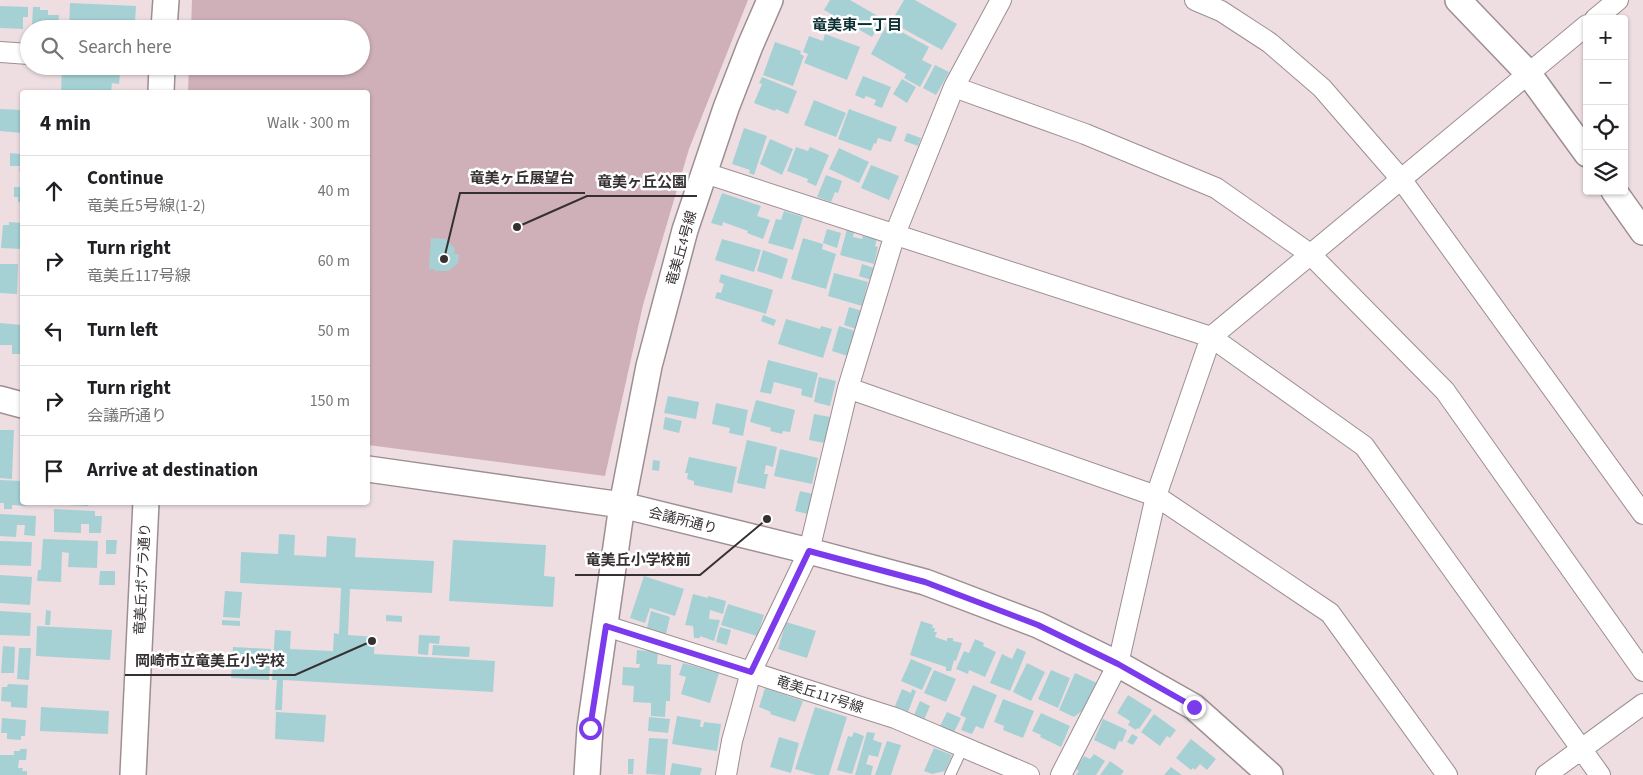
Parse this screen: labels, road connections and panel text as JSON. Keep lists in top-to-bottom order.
{
  "streets": {
    "street": [
      "竜美丘4号線",
      "会議所通り",
      "竜美丘ポプラ通り",
      "竜美丘117号線"
    ]
  },
  "crossings": [
    ["竜美丘4号線", "会議所通り"],
    ["竜美丘4号線", "竜美丘117号線"]
  ],
  "districts": ["竜美東一丁目"],
  "places": [
    "竜美ヶ丘公園",
    "竜美ヶ丘展望台",
    "竜美丘小学校前",
    "岡崎市立竜美丘小学校"
  ],
  "page": {
    "map_buttons": ["+", "−"],
    "search": "Search here",
    "heading": ["4 min", "Walk · 300 m"],
    "list": [
      ["Continue", "竜美丘5号線(1-2)", "40 m"],
      ["Turn right", "竜美丘117号線", "60 m"],
      ["Turn left", "50 m"],
      ["Turn right", "会議所通り", "150 m"],
      "Arrive at destination"
    ]
  }
}
